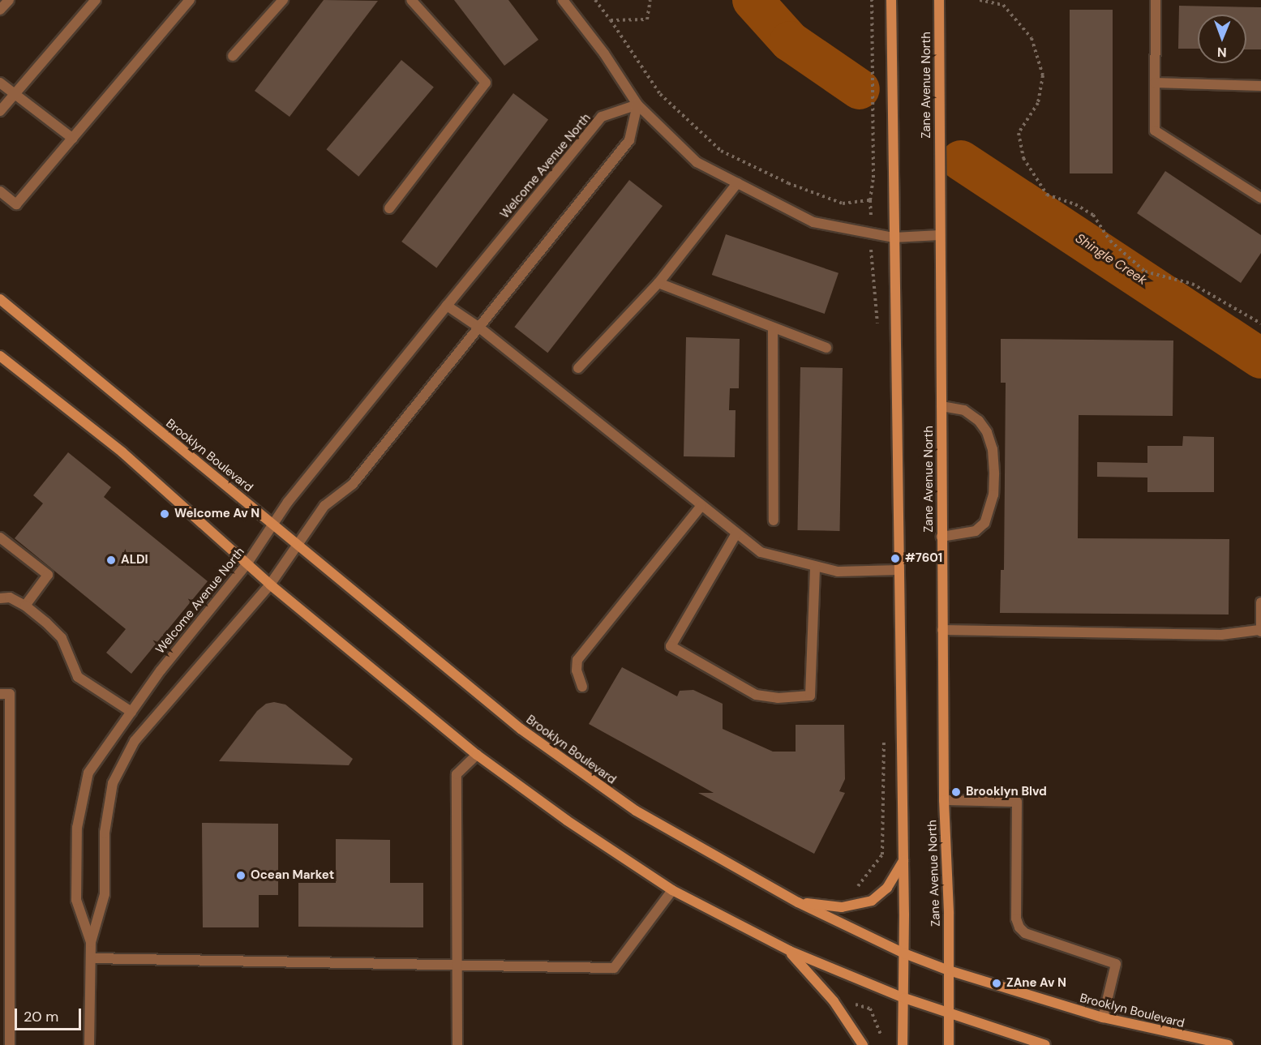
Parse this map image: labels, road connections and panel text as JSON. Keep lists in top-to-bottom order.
{
  "streets": {
    "main road": ["Zane Avenue North", "Brooklyn Boulevard"],
    "street": ["Welcome Avenue North"]
  },
  "crossings": [
    ["Zane Avenue North", "Brooklyn Boulevard"],
    ["Welcome Avenue North", "Brooklyn Boulevard"]
  ],
  "water": ["Shingle Creek"],
  "places": [
    "Welcome Av N",
    "#7601",
    "ALDI",
    "Brooklyn Blvd",
    "Ocean Market",
    "ZAne Av N"
  ],
  "scale_bar": "20 m",
  "north": "bottom"
}
